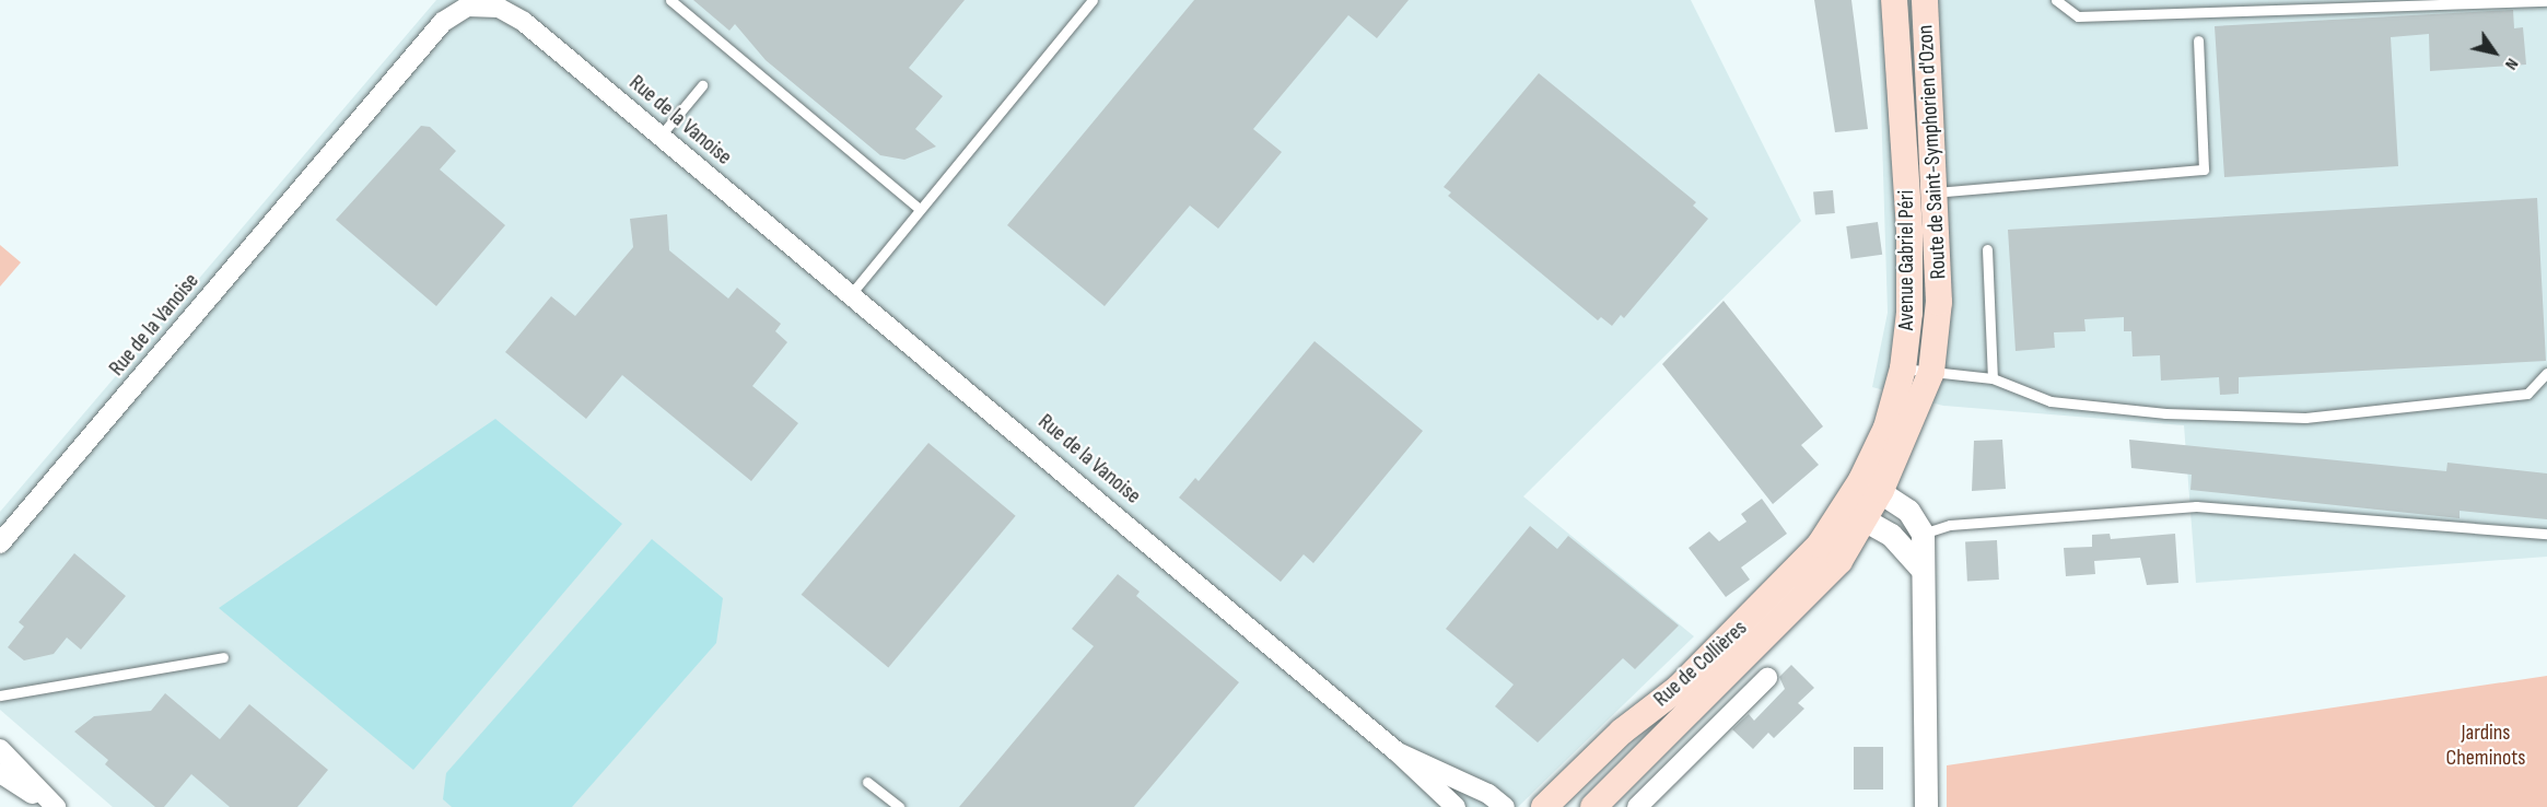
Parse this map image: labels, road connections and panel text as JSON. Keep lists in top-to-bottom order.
{
  "streets": {
    "main road": ["Route de Saint-Symphorien d'Ozon", "Avenue Gabriel Péri", "Rue de Collières"],
    "street": ["Rue de la Vanoise"]
  },
  "crossings": [
    ["Route de Saint-Symphorien d'Ozon", "Avenue Gabriel Péri"],
    ["Route de Saint-Symphorien d'Ozon", "Rue de Collières"]
  ],
  "parks": ["Jardins Cheminots"],
  "north": "bottom right"
}
